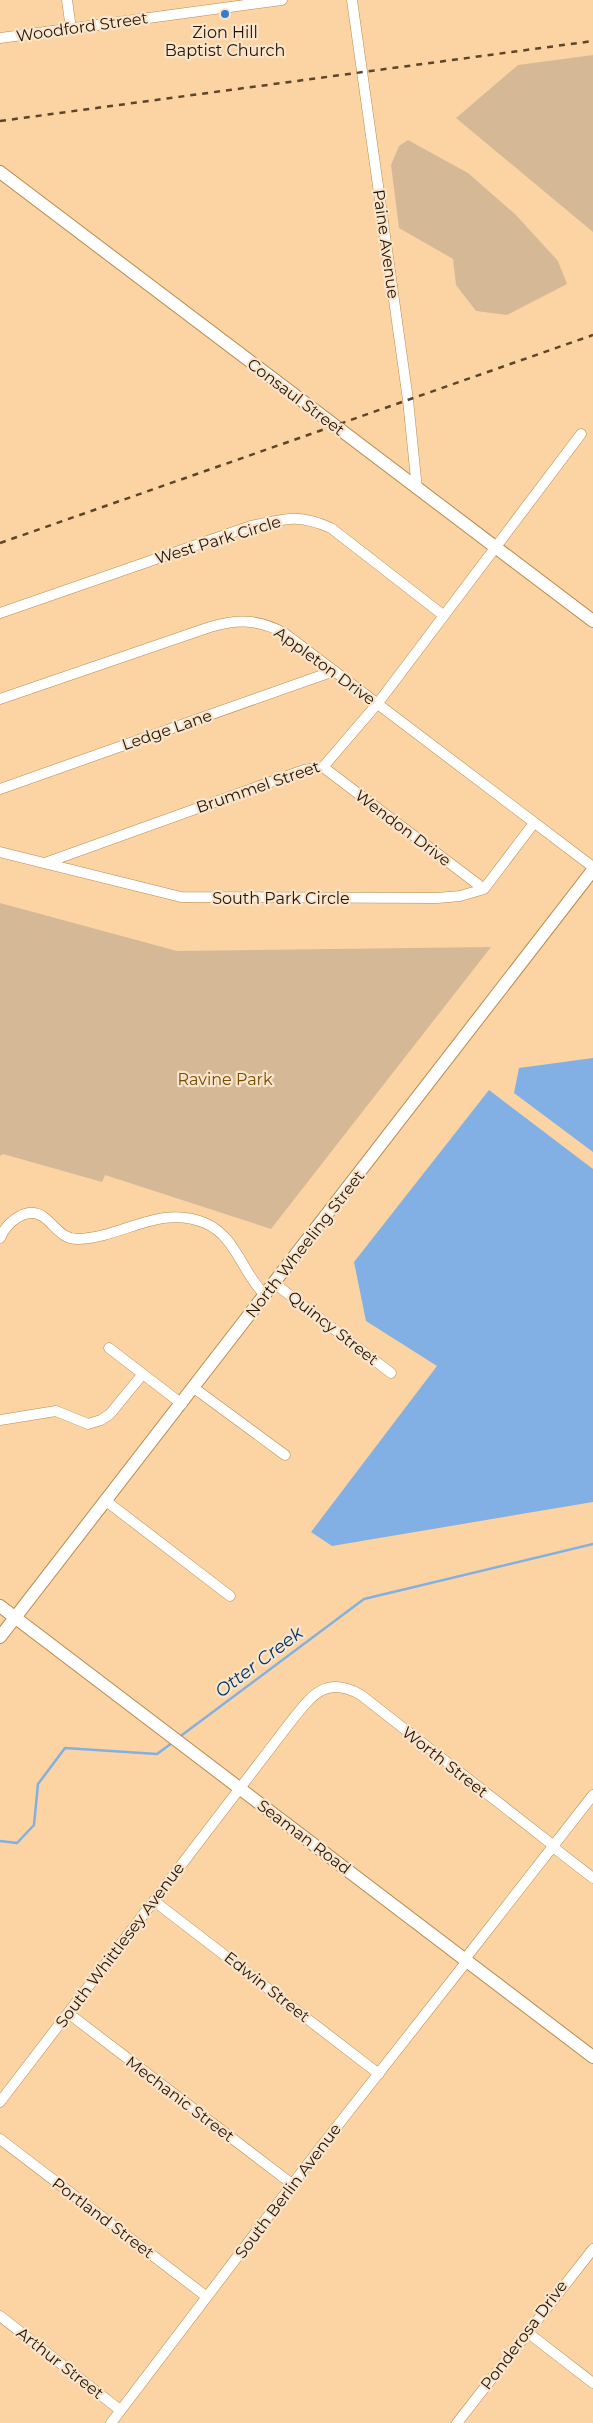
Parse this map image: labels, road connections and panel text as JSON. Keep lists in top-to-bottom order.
{
  "streets": {
    "street": [
      "Woodford Street",
      "Paine Avenue",
      "Consaul Street",
      "West Park Circle",
      "Appleton Drive",
      "Ledge Lane",
      "Brummel Street",
      "Wendon Drive",
      "South Park Circle",
      "North Wheeling Street",
      "Quincy Street",
      "Worth Street",
      "Seaman Road",
      "South Whittlesey Avenue",
      "Edwin Street",
      "Mechanic Street",
      "South Berlin Avenue",
      "Portland Street",
      "Ponderosa Drive",
      "Arthur Street"
    ]
  },
  "crossings": [
    ["Paine Avenue", "Consaul Street"],
    ["Consaul Street", "Brummel Street"],
    ["West Park Circle", "Brummel Street"],
    ["Appleton Drive", "Ledge Lane"],
    ["Appleton Drive", "Brummel Street"],
    ["Appleton Drive", "North Wheeling Street"],
    ["Brummel Street", "Wendon Drive"],
    ["Brummel Street", "South Park Circle"],
    ["Wendon Drive", "South Park Circle"],
    ["North Wheeling Street", "Quincy Street"],
    ["North Wheeling Street", "Seaman Road"],
    ["Worth Street", "South Whittlesey Avenue"],
    ["Worth Street", "South Berlin Avenue"],
    ["Seaman Road", "South Whittlesey Avenue"],
    ["Seaman Road", "South Berlin Avenue"],
    ["South Whittlesey Avenue", "Edwin Street"],
    ["South Whittlesey Avenue", "Mechanic Street"],
    ["Edwin Street", "South Berlin Avenue"],
    ["Mechanic Street", "South Berlin Avenue"],
    ["South Berlin Avenue", "Portland Street"],
    ["South Berlin Avenue", "Arthur Street"]
  ],
  "water": ["Otter Creek"],
  "parks": ["Ravine Park"],
  "places": ["Zion Hill Baptist Church"]
}
